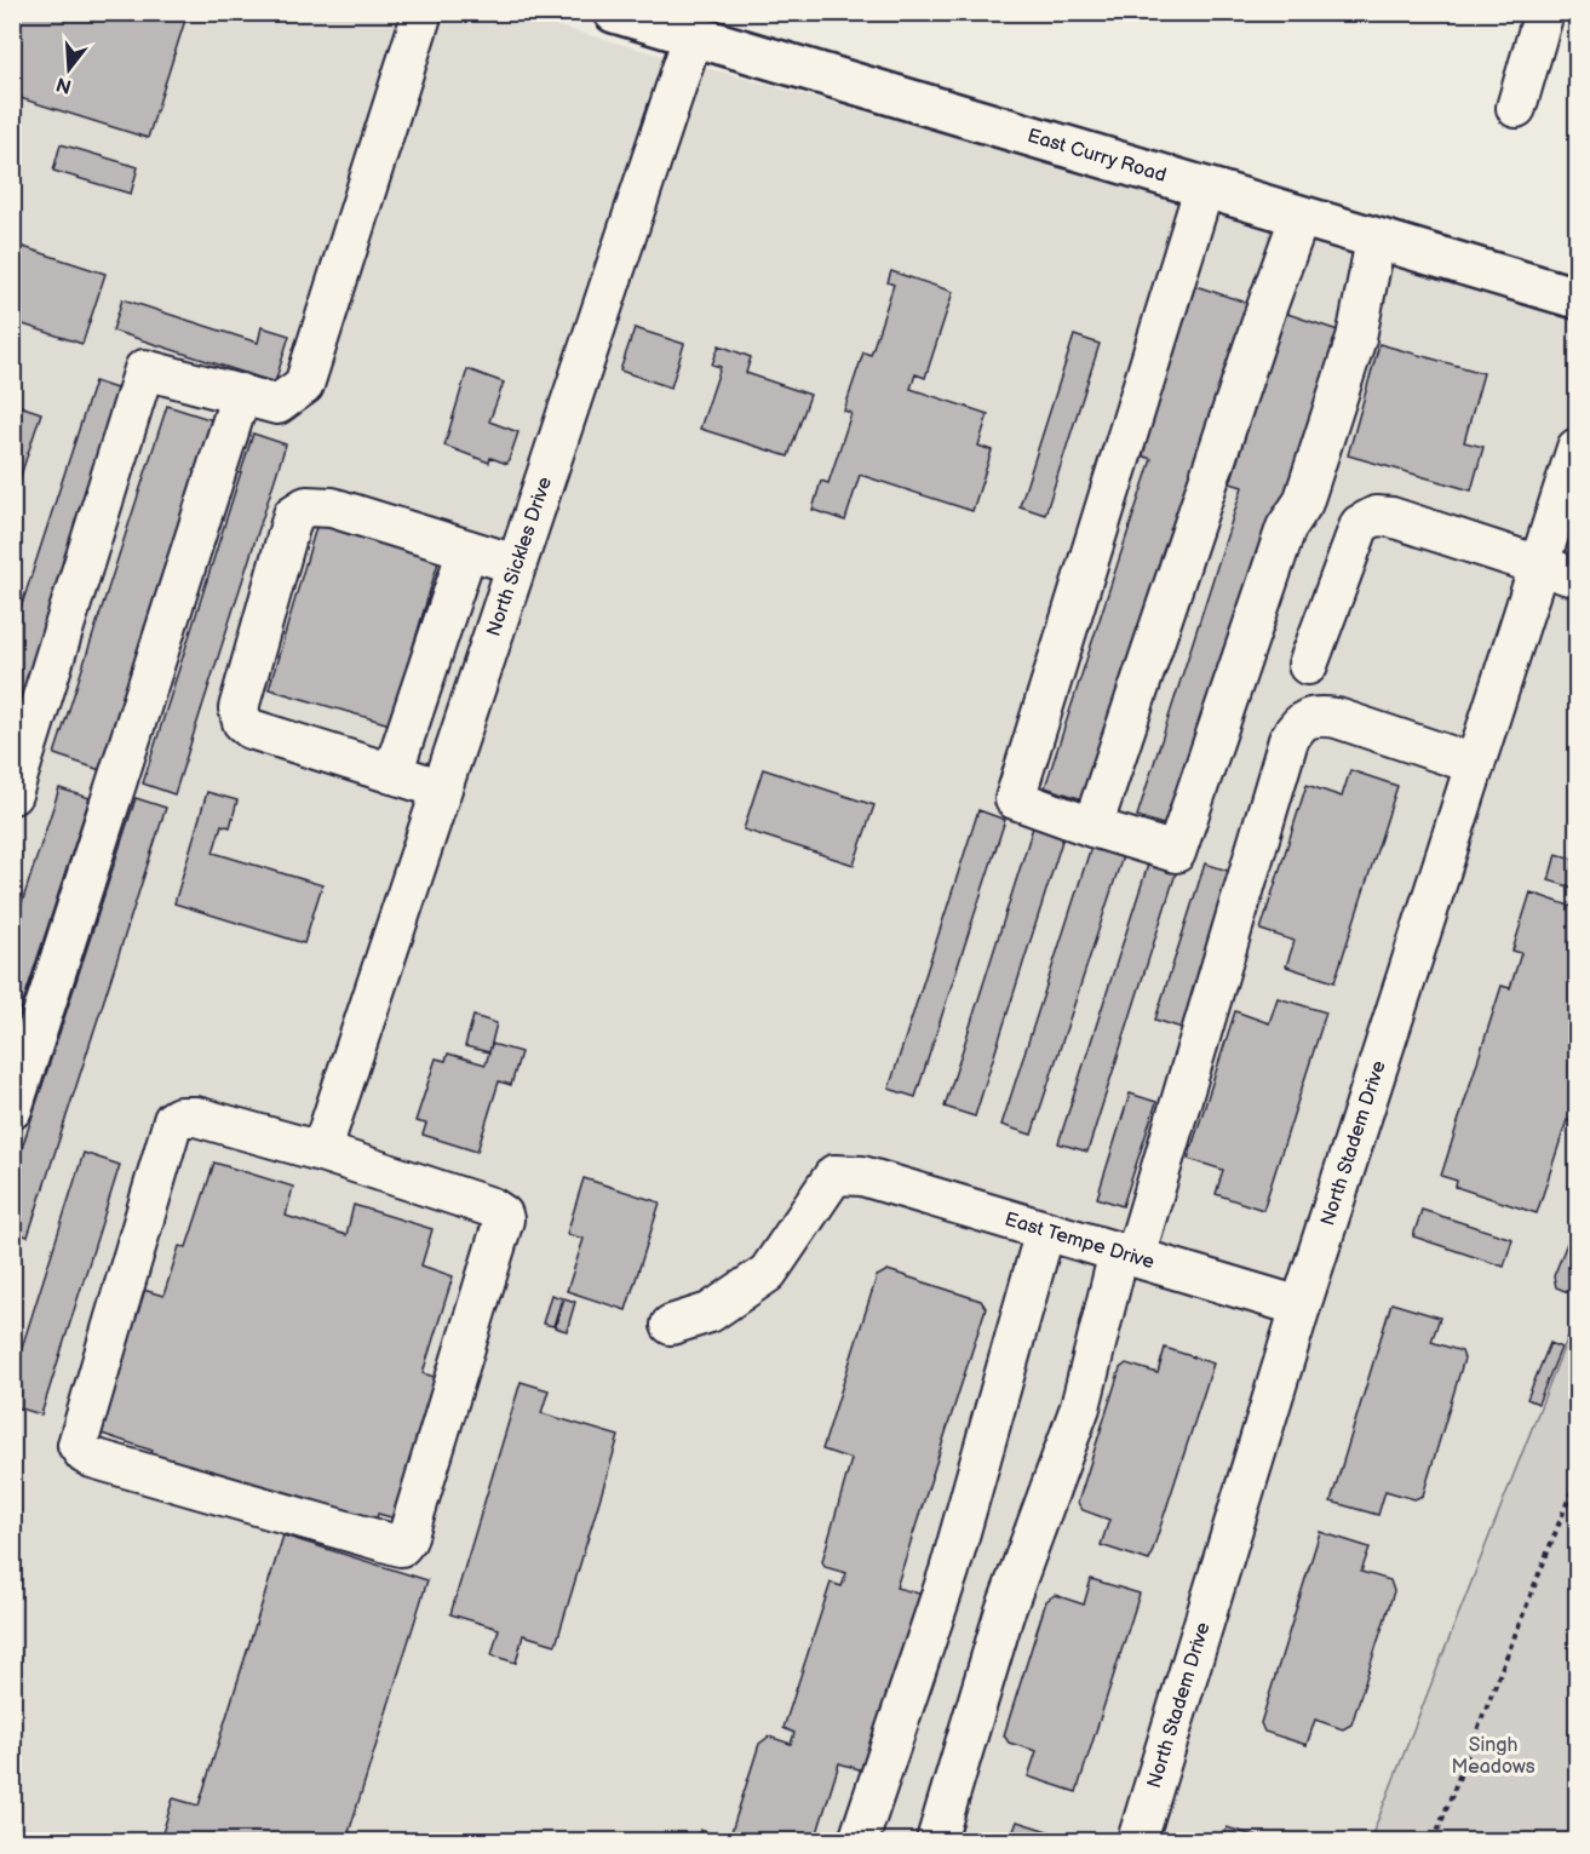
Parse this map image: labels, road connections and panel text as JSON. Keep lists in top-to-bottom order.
{
  "streets": {
    "main road": ["East Curry Road"],
    "street": ["North Sickles Drive", "North Stadem Drive", "East Tempe Drive"]
  },
  "crossings": [
    ["East Curry Road", "North Sickles Drive"],
    ["North Stadem Drive", "East Tempe Drive"]
  ],
  "parks": ["Singh Meadows"],
  "north": "bottom"
}
